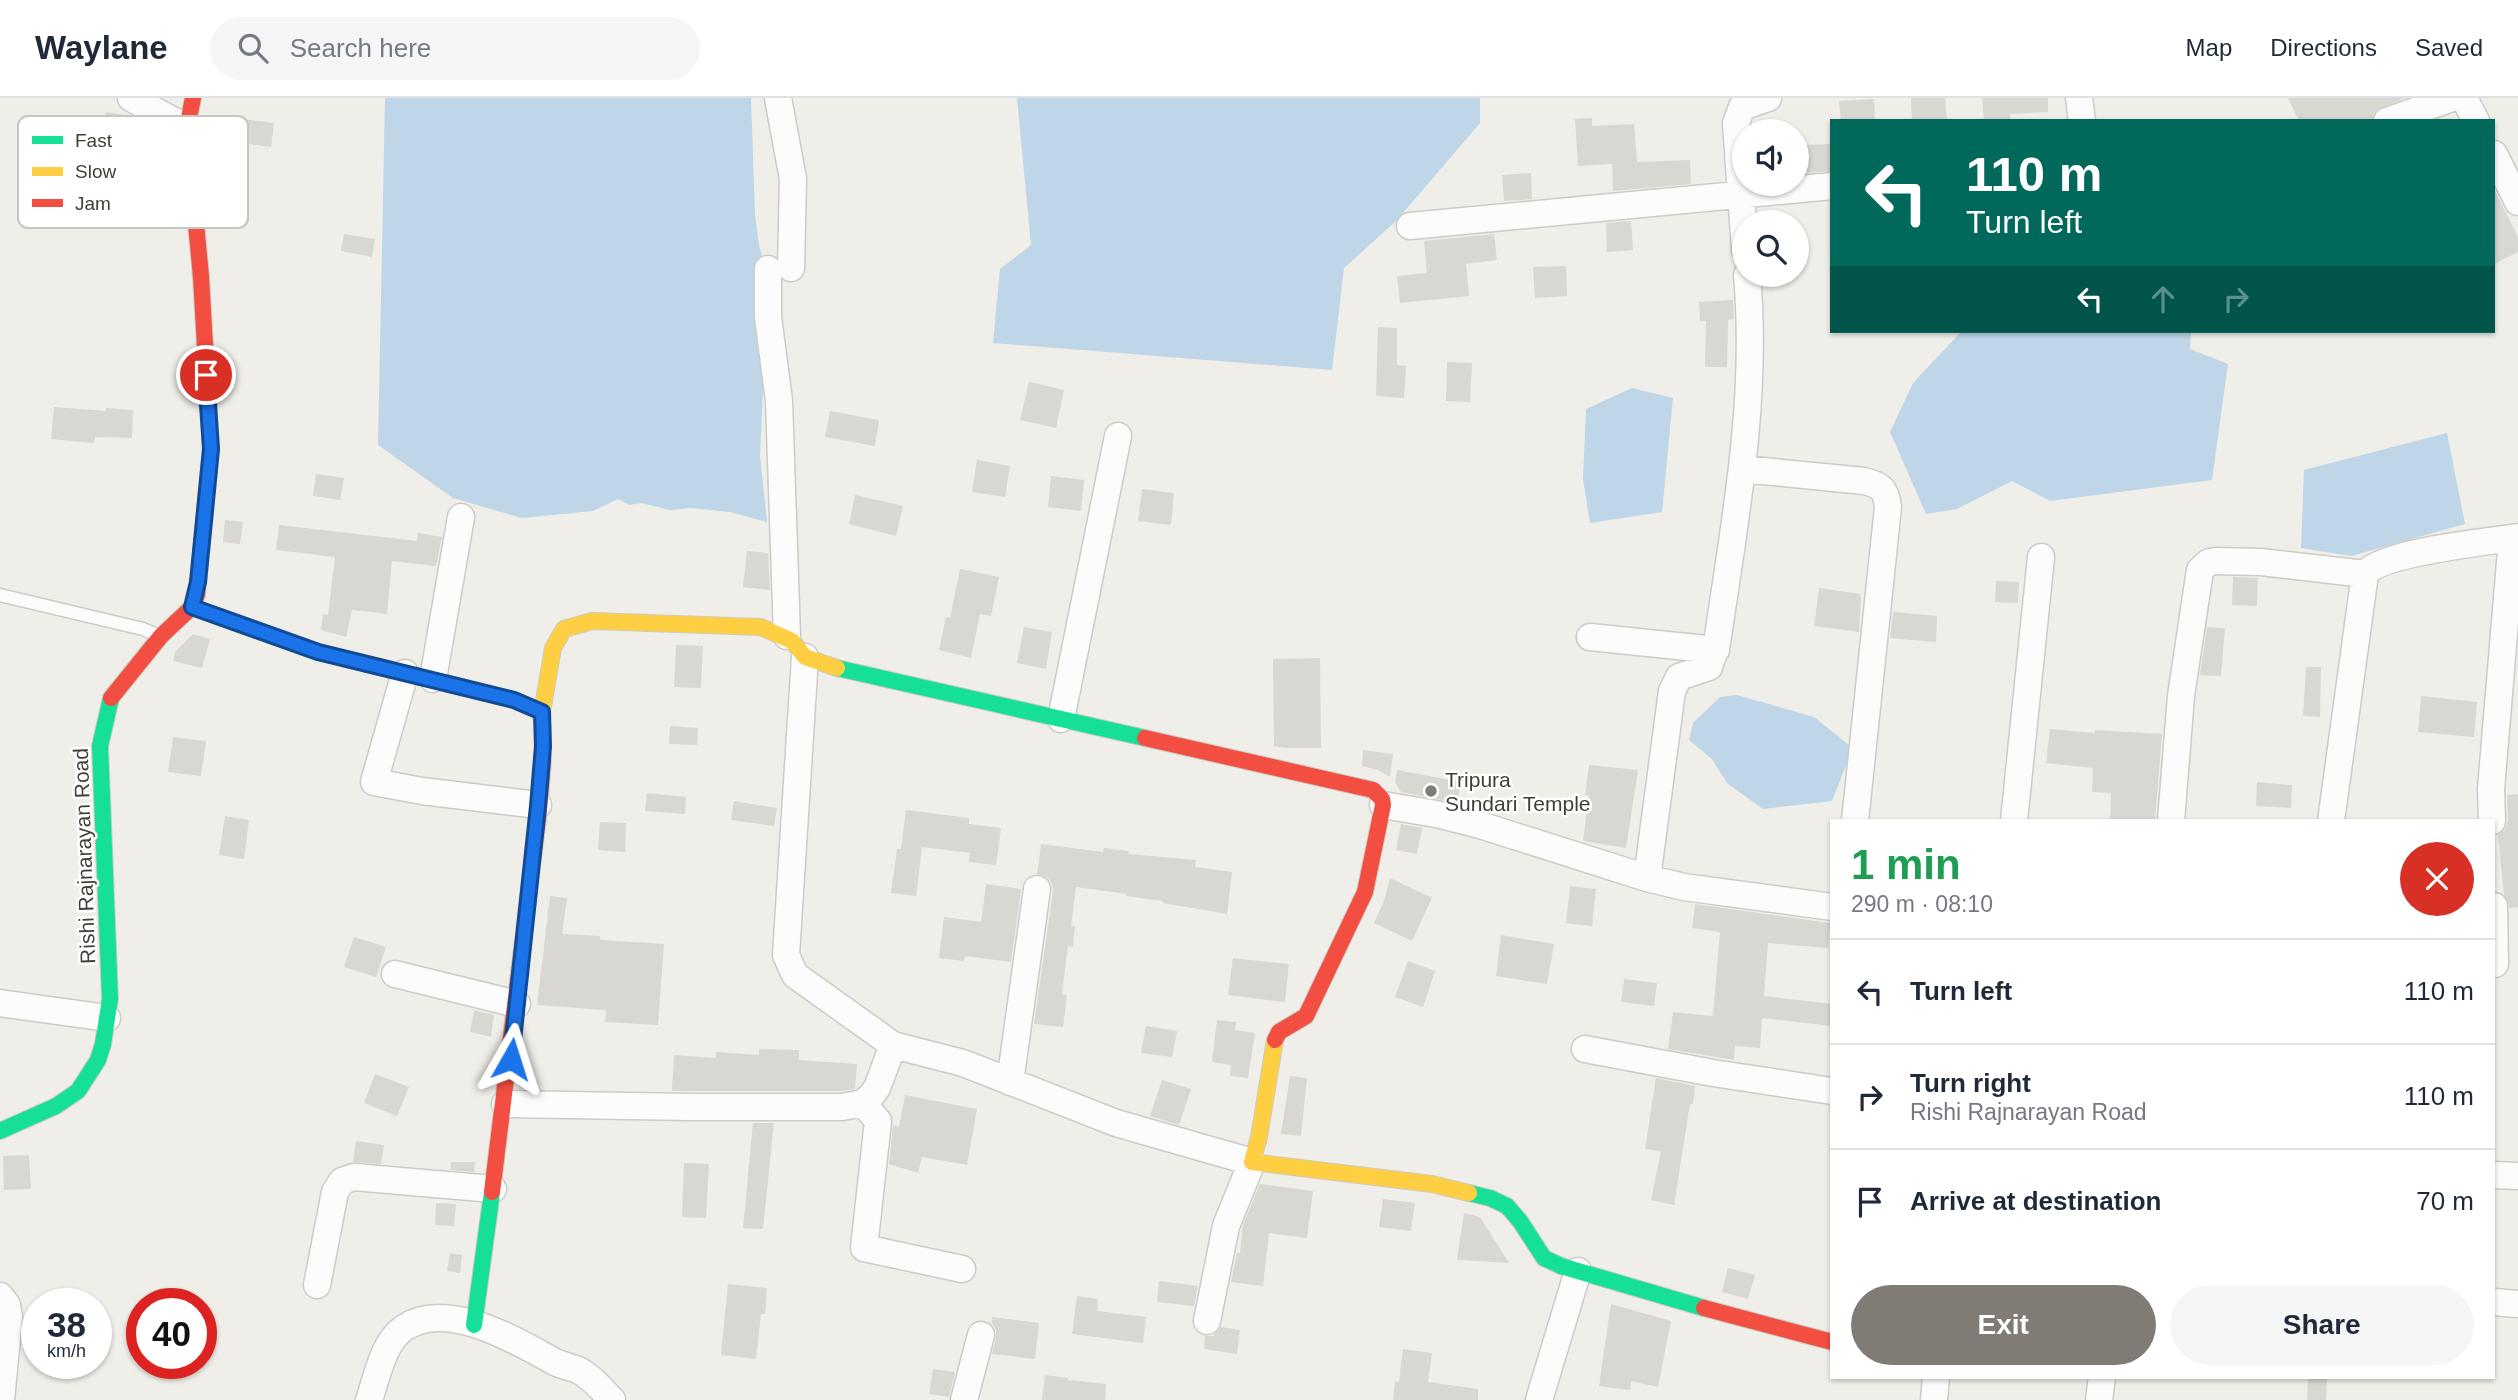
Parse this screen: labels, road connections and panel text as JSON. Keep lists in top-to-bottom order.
{
  "streets": {
    "street": ["Rishi Rajnarayan Road"]
  },
  "places": ["Tripura Sundari Temple"],
  "legend": ["Fast", "Slow", "Jam"],
  "page": {
    "header": "Waylane",
    "search": "Search here",
    "nav": ["Map", "Directions", "Saved"],
    "turn": ["110 m", "Turn left"],
    "heading": ["1 min", "290 m · 08:10"],
    "list": [
      {
        "name": "Turn left",
        "value": "110 m"
      },
      {
        "name": "Turn right",
        "note": "Rishi Rajnarayan Road",
        "value": "110 m"
      },
      {
        "name": "Arrive at destination",
        "value": "70 m"
      }
    ],
    "buttons": ["Exit", "Share"],
    "speed": "38 km/h",
    "limit": "40"
  }
}
